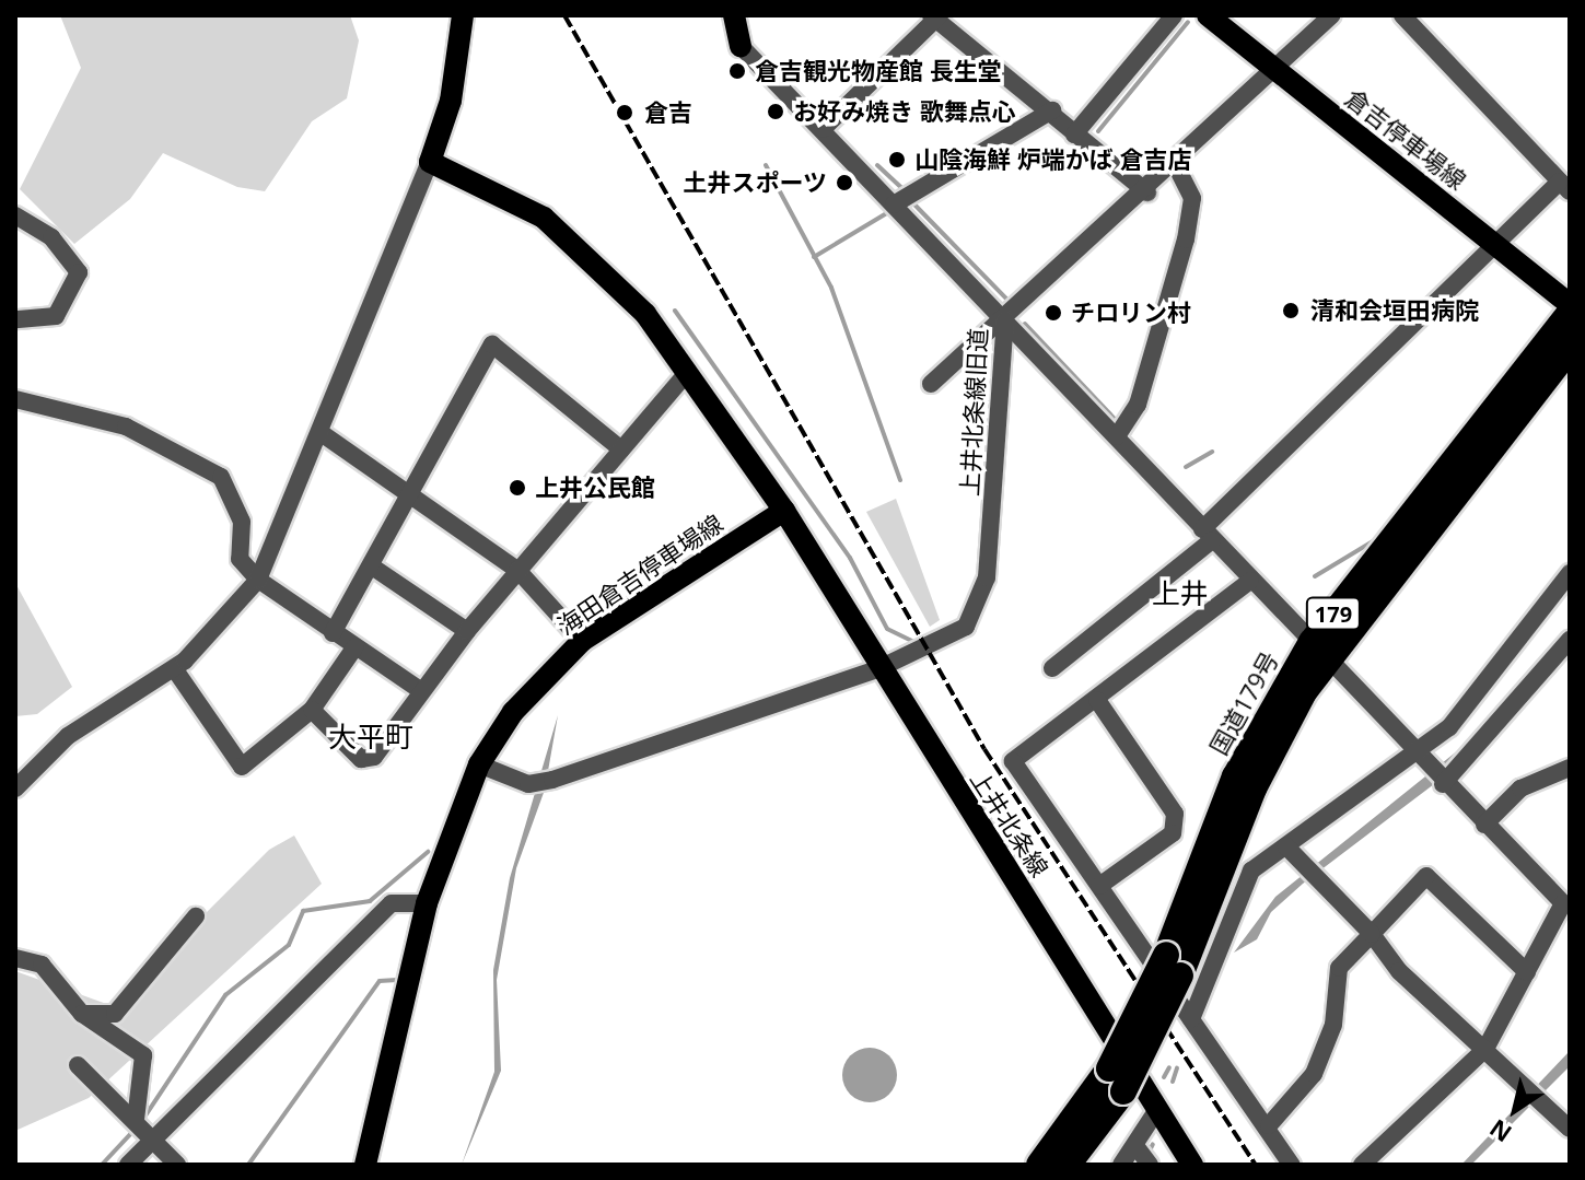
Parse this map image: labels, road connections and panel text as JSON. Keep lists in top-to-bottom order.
{
  "streets": {
    "highway": ["179", "国道179号"],
    "main road": ["倉吉停車場線", "海田倉吉停車場線", "上井北条線"],
    "street": ["上井北条線旧道"]
  },
  "crossings": [
    ["上井北条線旧道", "海田倉吉停車場線"],
    ["上井北条線旧道", "上井北条線"],
    ["海田倉吉停車場線", "上井北条線"]
  ],
  "districts": ["上井", "大平町"],
  "places": [
    "倉吉観光物産館 長生堂",
    "お好み焼き 歌舞点心",
    "倉吉",
    "山陰海鮮 炉端かば 倉吉店",
    "土井スポーツ",
    "清和会垣田病院",
    "チロリン村",
    "上井公民館"
  ],
  "north": "bottom left"
}
